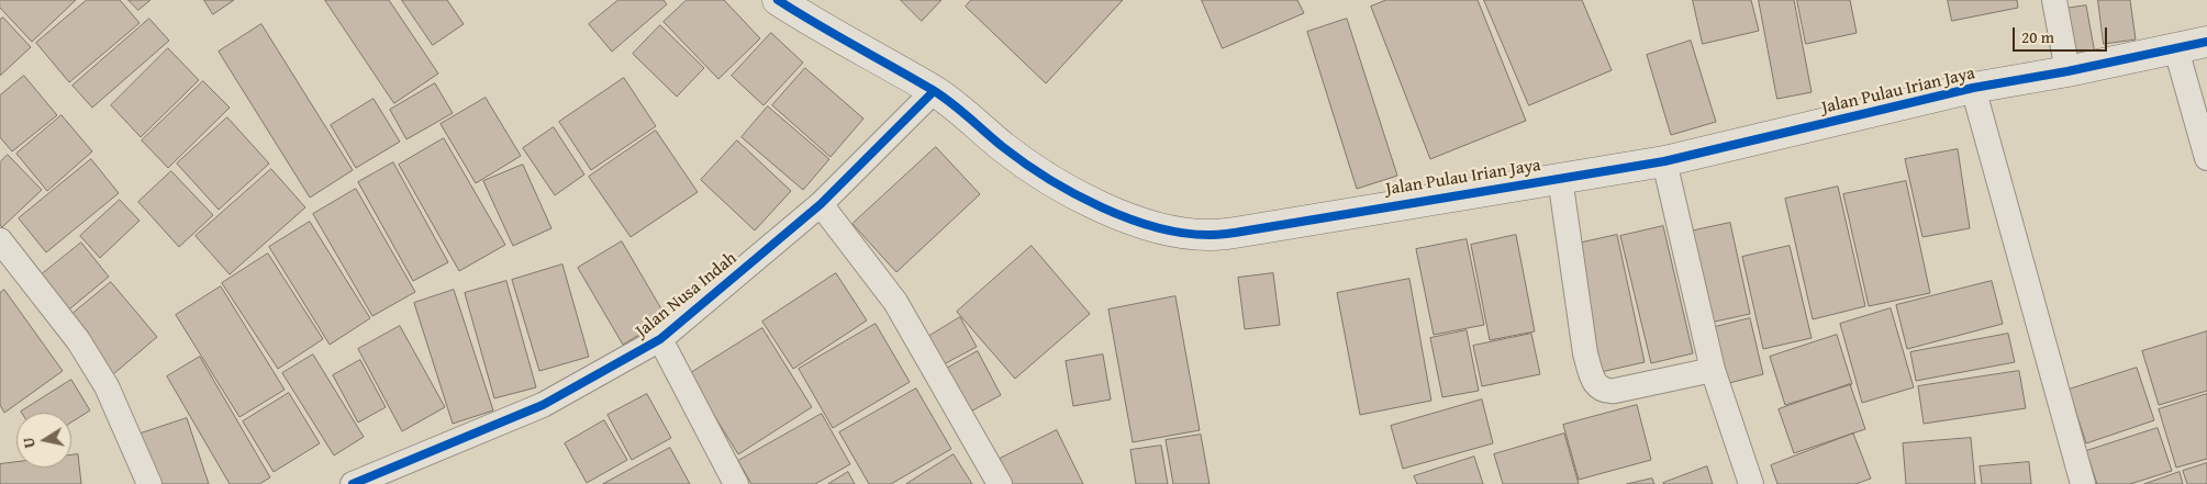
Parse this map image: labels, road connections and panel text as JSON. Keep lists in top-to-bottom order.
{
  "streets": {
    "street": ["Jalan Pulau Irian Jaya", "Jalan Nusa Indah"]
  },
  "crossings": [
    ["Jalan Pulau Irian Jaya", "Jalan Nusa Indah"]
  ],
  "scale_bar": "20 m",
  "north": "left"
}
